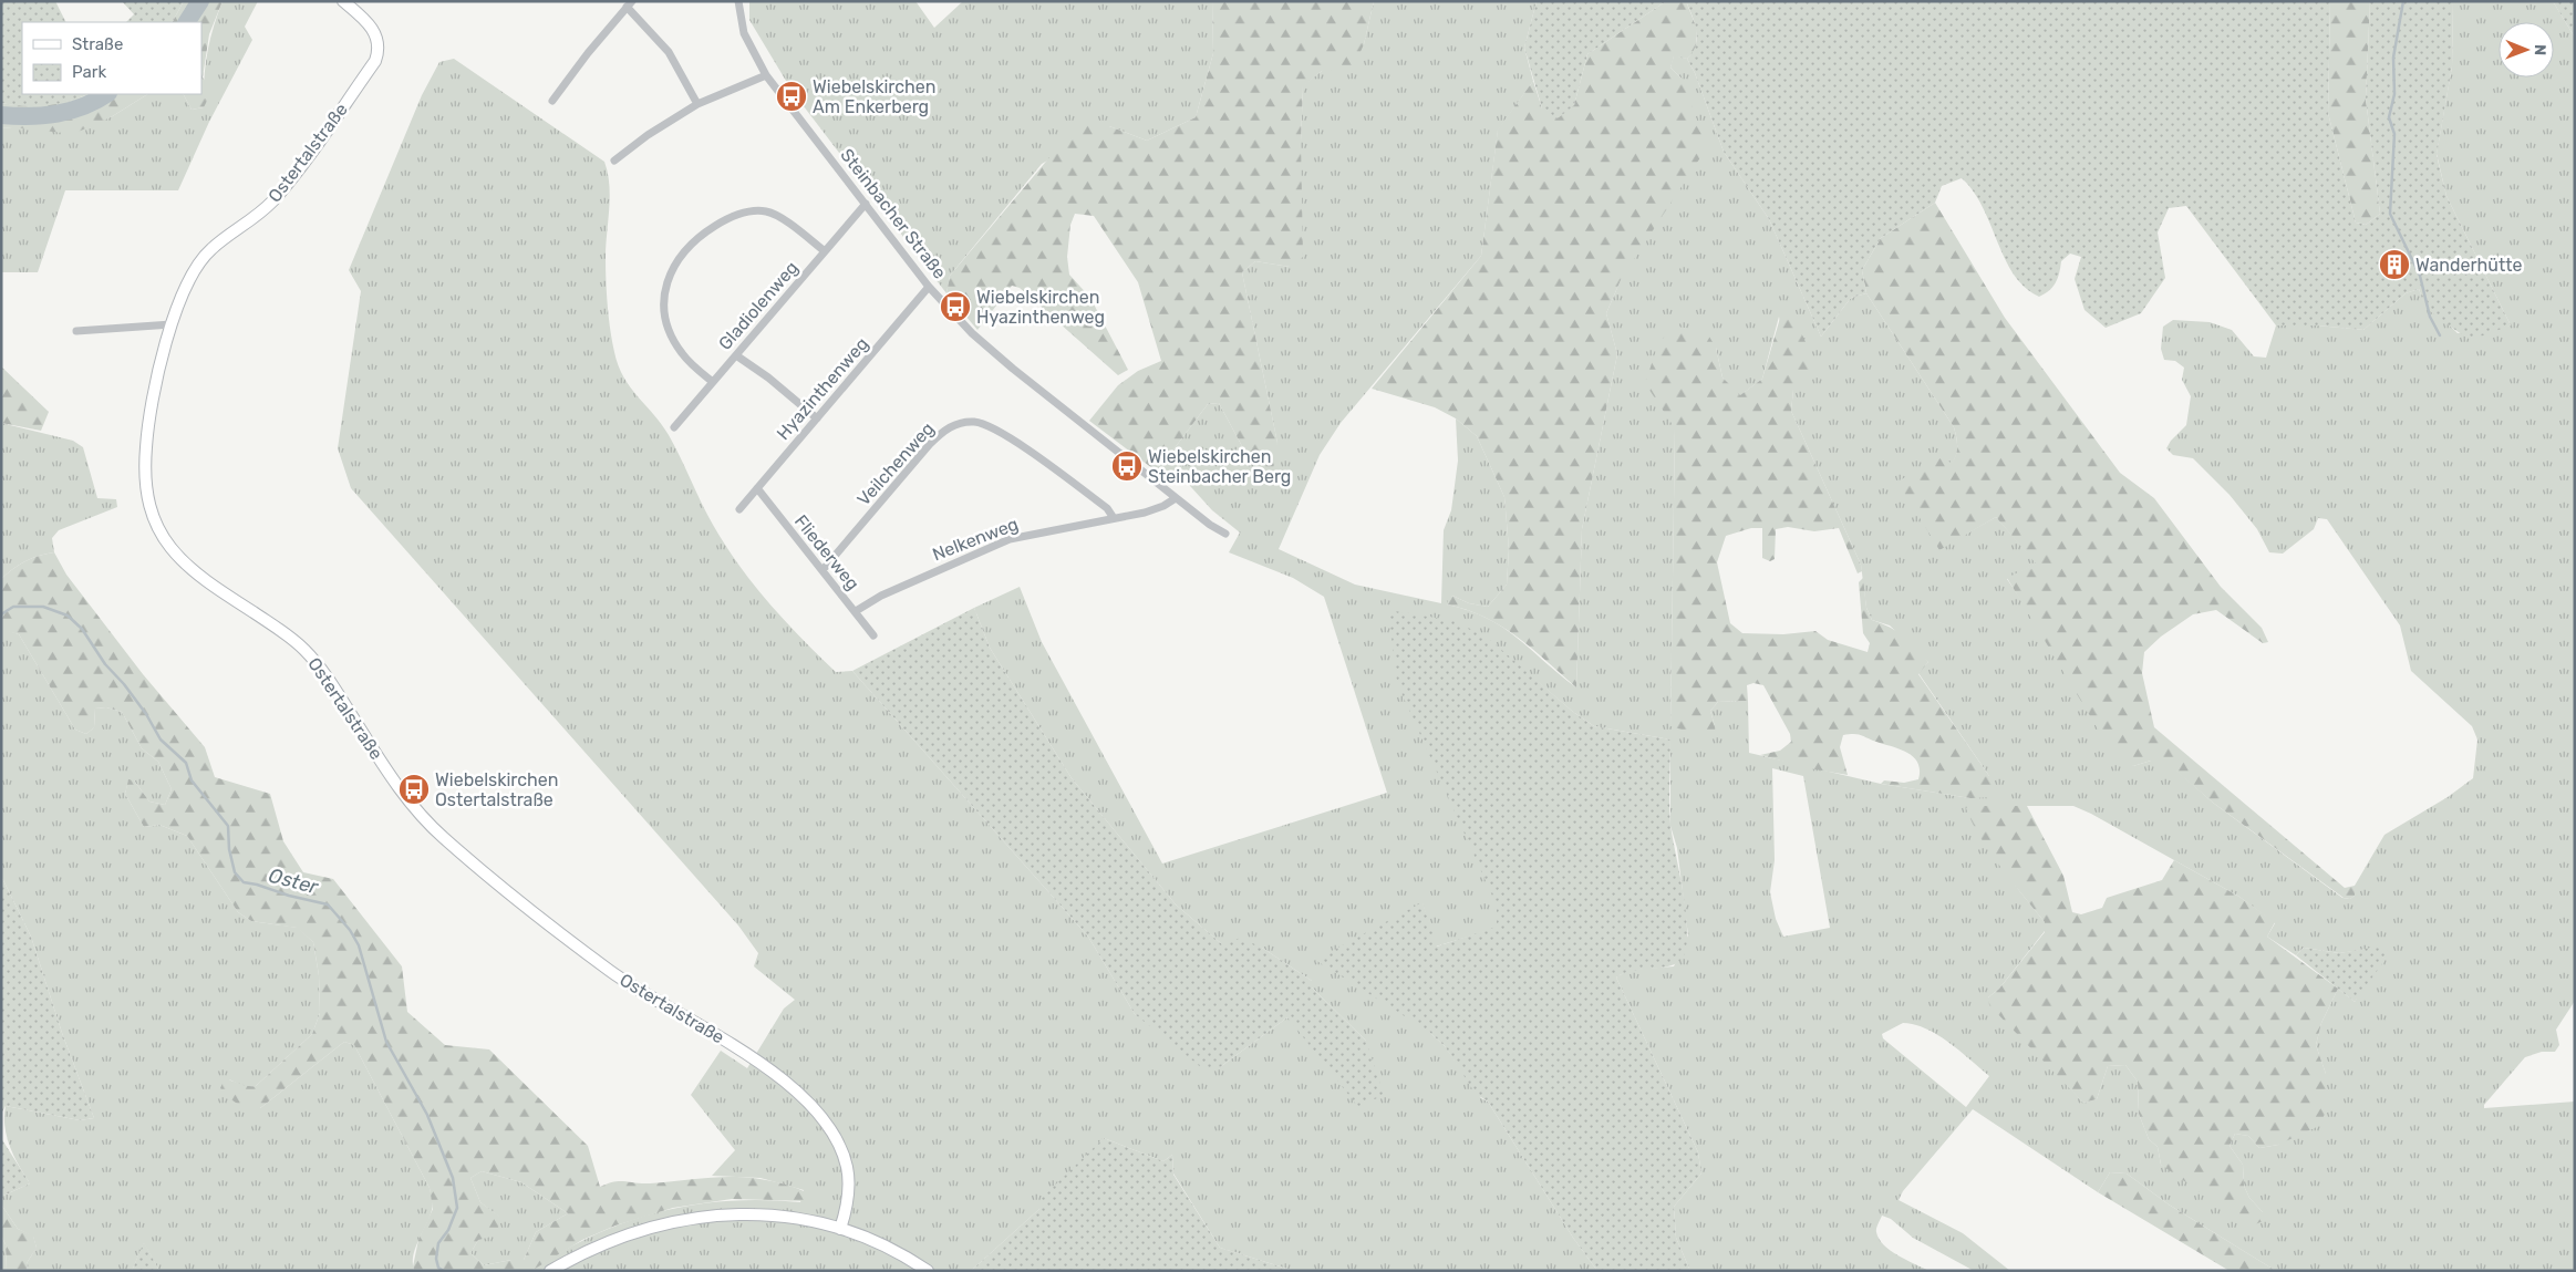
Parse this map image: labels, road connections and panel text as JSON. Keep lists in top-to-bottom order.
{
  "streets": {
    "main road": ["Ostertalstraße"],
    "street": [
      "Steinbacher Straße",
      "Gladiolenweg",
      "Hyazinthenweg",
      "Veilchenweg",
      "Nelkenweg",
      "Fliederweg"
    ]
  },
  "crossings": [
    ["Steinbacher Straße", "Gladiolenweg"],
    ["Steinbacher Straße", "Hyazinthenweg"],
    ["Steinbacher Straße", "Nelkenweg"],
    ["Hyazinthenweg", "Fliederweg"],
    ["Veilchenweg", "Nelkenweg"],
    ["Veilchenweg", "Fliederweg"],
    ["Nelkenweg", "Fliederweg"]
  ],
  "water": ["Oster"],
  "places": {
    "bus stop": [
      "Wiebelskirchen Am Enkerberg",
      "Wiebelskirchen Hyazinthenweg",
      "Wiebelskirchen Steinbacher Berg",
      "Wiebelskirchen Ostertalstraße"
    ],
    "building": ["Wanderhütte"]
  },
  "legend": ["Straße", "Park"],
  "north": "right"
}
